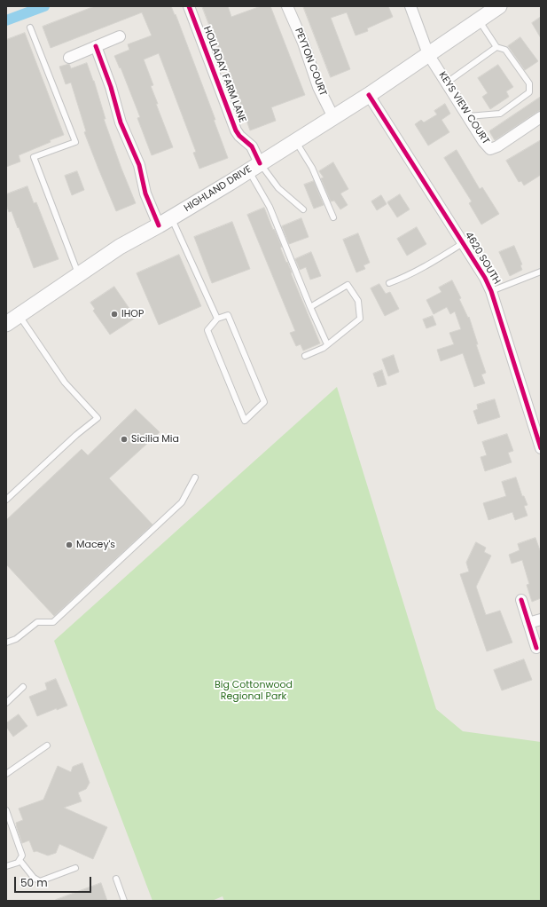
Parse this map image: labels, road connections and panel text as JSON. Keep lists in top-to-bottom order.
{
  "streets": {
    "main road": ["HIGHLAND DRIVE"],
    "street": [
      "PEYTON COURT",
      "HOLLADAY FARM LANE",
      "KEYS VIEW COURT",
      "4620 SOUTH"
    ]
  },
  "crossings": [
    ["PEYTON COURT", "HIGHLAND DRIVE"],
    ["HOLLADAY FARM LANE", "HIGHLAND DRIVE"],
    ["KEYS VIEW COURT", "HIGHLAND DRIVE"],
    ["HIGHLAND DRIVE", "4620 SOUTH"]
  ],
  "parks": ["Big Cottonwood Regional Park"],
  "places": ["IHOP", "Sicilia Mia", "Macey's"],
  "scale_bar": "50 m"
}
